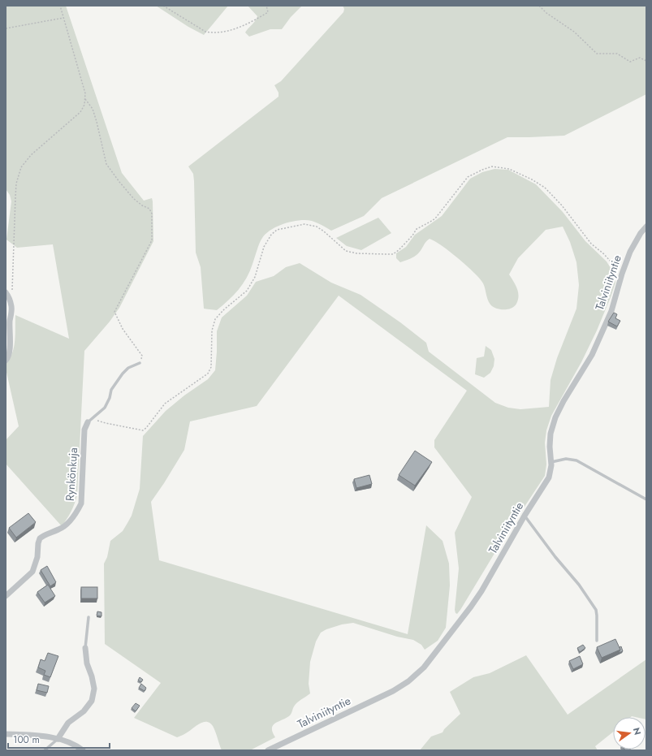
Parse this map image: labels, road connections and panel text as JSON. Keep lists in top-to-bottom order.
{
  "streets": {
    "street": ["Talviniityntie", "Rynkönkuja"]
  },
  "scale_bar": "100 m",
  "north": "right"
}
